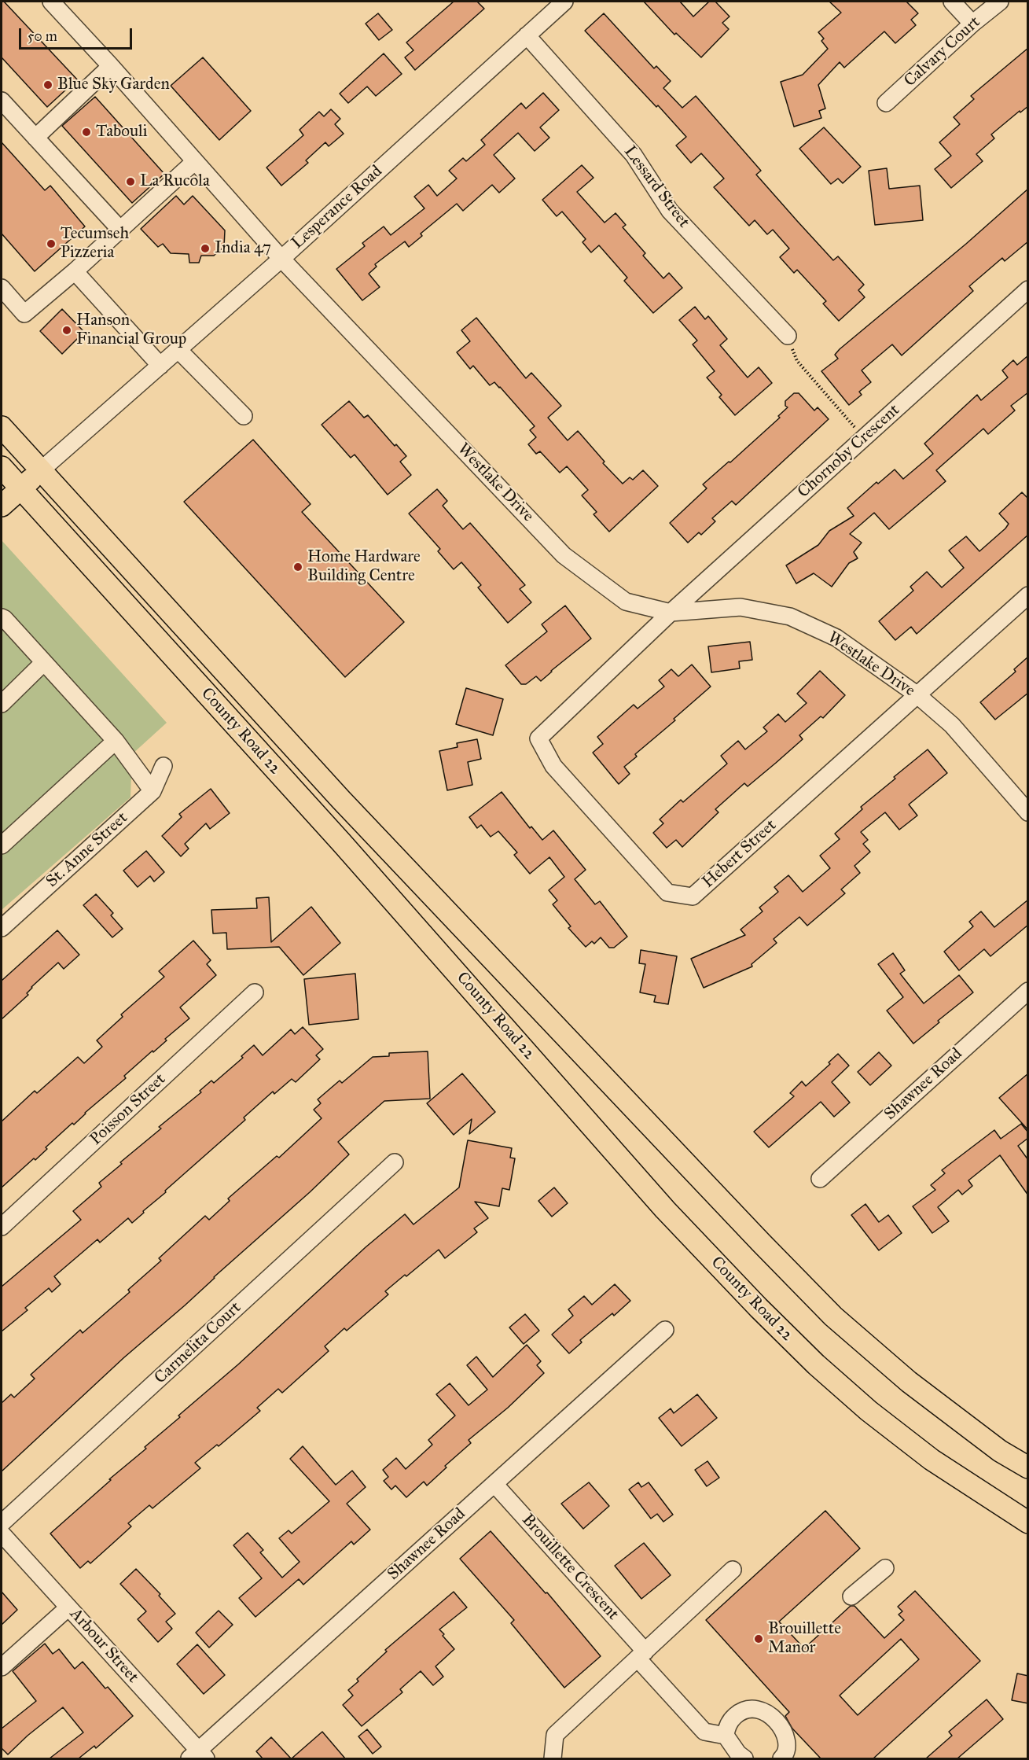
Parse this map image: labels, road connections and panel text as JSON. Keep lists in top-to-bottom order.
{
  "streets": {
    "main road": ["Lesperance Road", "County Road 22"],
    "street": [
      "Calvary Court",
      "Lessard Street",
      "Chornoby Crescent",
      "Westlake Drive",
      "St. Anne Street",
      "Hebert Street",
      "Shawnee Road",
      "Poisson Street",
      "Carmelita Court",
      "Brouillette Crescent",
      "Arbour Street"
    ]
  },
  "crossings": [
    ["Lessard Street", "Lesperance Road"],
    ["Lesperance Road", "Westlake Drive"],
    ["Lesperance Road", "County Road 22"],
    ["Chornoby Crescent", "Westlake Drive"],
    ["Chornoby Crescent", "Hebert Street"],
    ["Westlake Drive", "Hebert Street"],
    ["Shawnee Road", "Brouillette Crescent"],
    ["Shawnee Road", "Arbour Street"]
  ],
  "places": [
    "Blue Sky Garden",
    "Tabouli",
    "La Rucola",
    "Tecumseh Pizzeria",
    "India 47",
    "Hanson Financial Group",
    "Home Hardware Building Centre",
    "Brouillette Manor"
  ],
  "scale_bar": "50 m"
}
